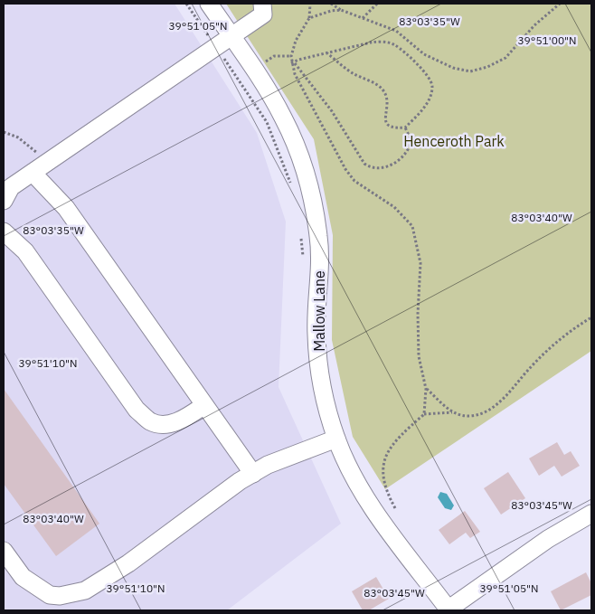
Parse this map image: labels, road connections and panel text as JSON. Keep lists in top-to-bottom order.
{
  "streets": {
    "street": ["Mallow Lane"]
  },
  "parks": ["Henceroth Park"],
  "coordinates": [
    "83°03'35\"W",
    "39°51'05\"N",
    "39°51'00\"N",
    "83°03'40\"W",
    "39°51'10\"N",
    "83°03'45\"W"
  ]
}
